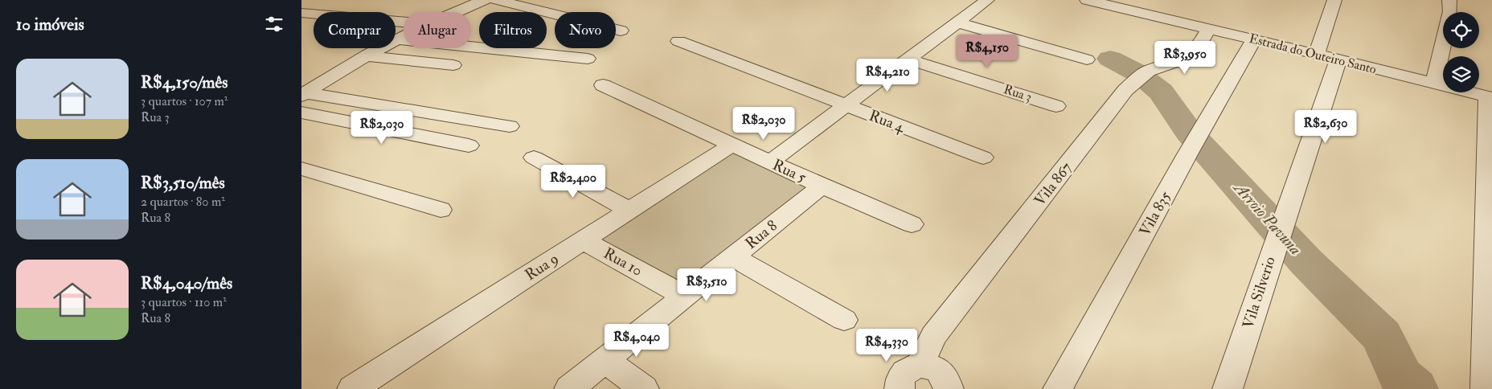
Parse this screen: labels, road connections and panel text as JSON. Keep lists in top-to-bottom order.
{
  "streets": {
    "street": [
      "Estrada do Outeiro Santo",
      "Rua 3",
      "Rua 4",
      "Rua 5",
      "Vila 867",
      "Vila 835",
      "Rua 8",
      "Rua 10",
      "Rua 9",
      "Vila Silverio"
    ]
  },
  "crossings": [
    ["Estrada do Outeiro Santo", "Vila 867"],
    ["Estrada do Outeiro Santo", "Vila 835"],
    ["Estrada do Outeiro Santo", "Vila Silverio"],
    ["Rua 5", "Rua 8"],
    ["Rua 5", "Rua 9"],
    ["Rua 8", "Rua 10"],
    ["Rua 10", "Rua 9"]
  ],
  "water": ["Arroio Pavuna"],
  "page": {
    "heading": "10 imóveis",
    "chip": [
      "Comprar",
      "Alugar",
      "Filtros",
      "Novo"
    ],
    "price": [
      "R$4,150",
      "R$3,950",
      "R$4,210",
      "R$2,030",
      "R$2,630",
      "R$2,030",
      "R$2,400",
      "R$3,510",
      "R$4,040",
      "R$4,330"
    ],
    "list": [
      {
        "name": "R$4,150/mês",
        "note": "3 quartos · 107 m² · Rua 3"
      },
      {
        "name": "R$3,510/mês",
        "note": "2 quartos · 80 m² · Rua 8"
      },
      {
        "name": "R$4,040/mês",
        "note": "3 quartos · 110 m² · Rua 8"
      }
    ]
  }
}
